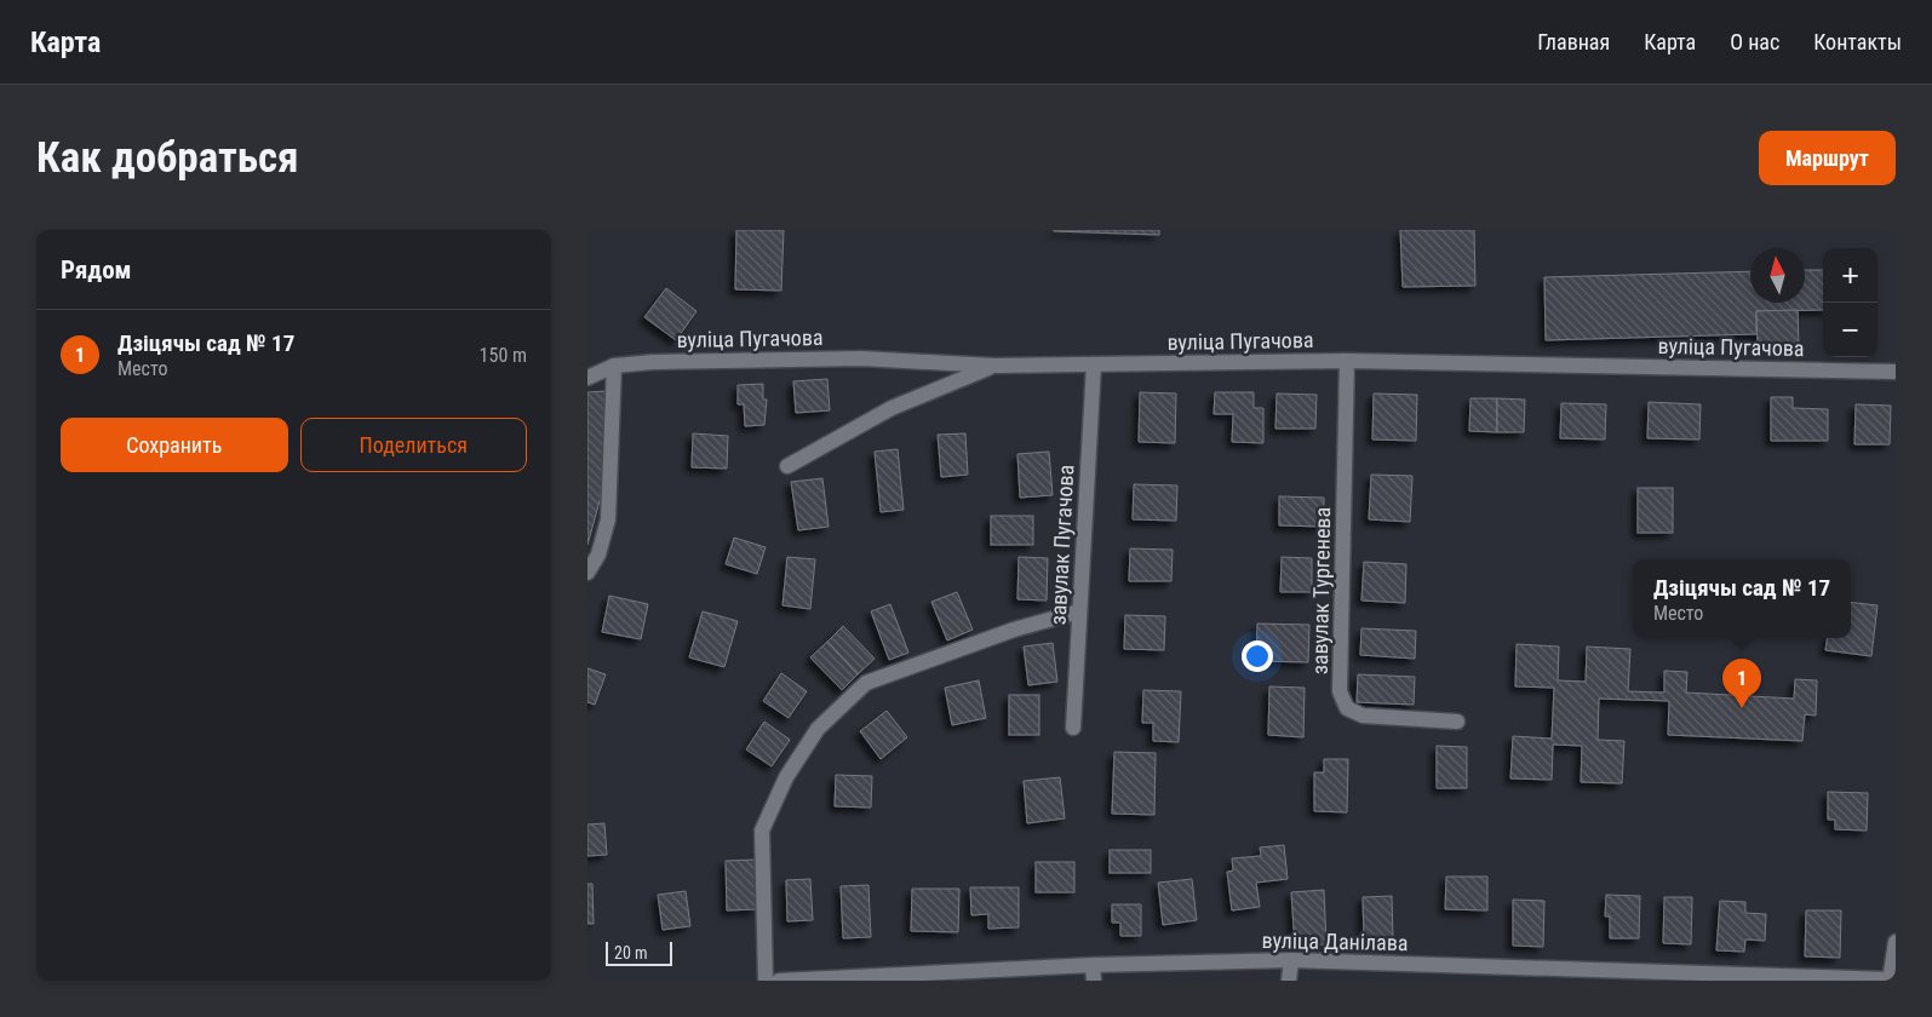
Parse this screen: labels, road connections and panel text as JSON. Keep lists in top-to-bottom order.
{
  "streets": {
    "street": [
      "вуліца Пугачова",
      "завулак Пугачова",
      "завулак Тургенева",
      "вуліца Данілава"
    ]
  },
  "crossings": [
    ["вуліца Пугачова", "завулак Пугачова"],
    ["вуліца Пугачова", "завулак Тургенева"]
  ],
  "scale_bar": "20 m",
  "north": "top",
  "page": {
    "header": "Карта",
    "nav": [
      "Главная",
      "Карта",
      "О нас",
      "Контакты"
    ],
    "buttons": [
      "Маршрут",
      ["Сохранить", "Поделиться"]
    ],
    "title": "Как добраться",
    "heading": "Рядом",
    "map_buttons": ["+", "−"],
    "list": [
      {
        "mark": "1",
        "name": "Дзіцячы сад № 17",
        "note": "Место",
        "value": "150 m"
      }
    ],
    "popup": ["Дзіцячы сад № 17", "Место"],
    "pins": "1",
    "scale": "20 m"
  }
}
